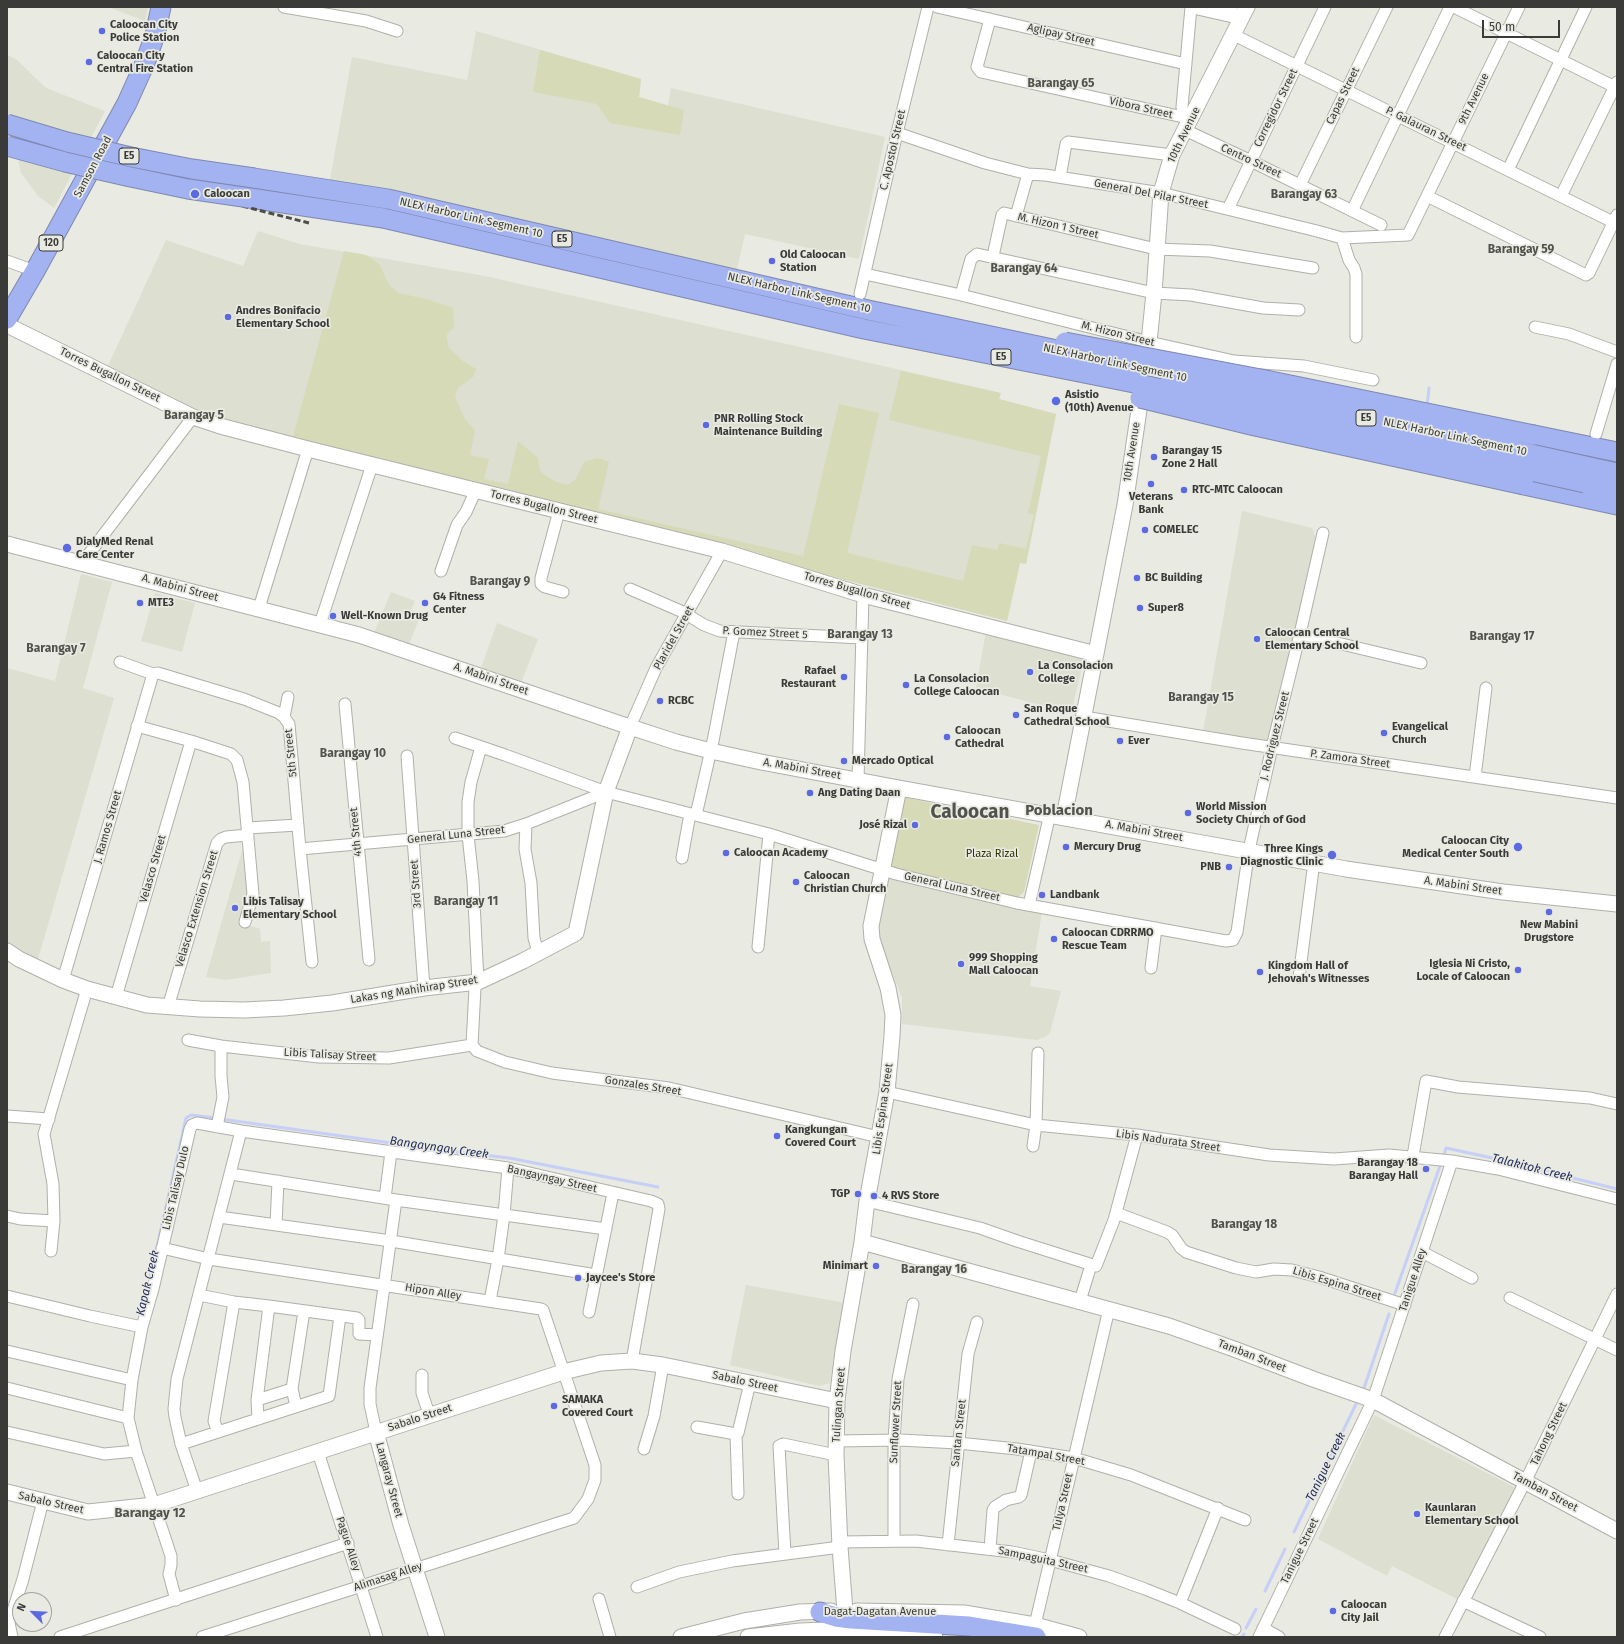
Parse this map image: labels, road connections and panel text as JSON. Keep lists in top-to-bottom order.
{
  "streets": {
    "highway": [
      "E5",
      "Samson Road",
      "NLEX Harbor Link Segment 10",
      "120"
    ],
    "street": [
      "Aglipay Street",
      "Capas Street",
      "9th Avenue",
      "Vibora Street",
      "Corregidor Street",
      "P. Galauran Street",
      "10th Avenue",
      "C. Apostol Street",
      "Centro Street",
      "General Del Pilar Street",
      "M. Hizon 1 Street",
      "M. Hizon Street",
      "Torres Bugallon Street",
      "A. Mabini Street",
      "P. Gomez Street 5",
      "Plaridel Street",
      "J. Rodriguez Street",
      "5th Street",
      "P. Zamora Street",
      "J. Ramos Street",
      "4th Street",
      "General Luna Street",
      "Velasco Street",
      "3rd Street",
      "Velasco Extension Street",
      "Lakas ng Mahihirap Street",
      "Libis Talisay Street",
      "Gonzales Street",
      "Libis Espina Street",
      "Libis Nadurata Street",
      "Bangayngay Street",
      "Libis Talisay Dulo",
      "Tanigue Alley",
      "Hipon Alley",
      "Tamban Street",
      "Sabalo Street",
      "Tulingan Street",
      "Sunflower Street",
      "Santan Street",
      "Tahong Street",
      "Tatampal Street",
      "Langaray Street",
      "Tulya Street",
      "Pague Alley",
      "Tanigue Street",
      "Sampaguita Street",
      "Alimasag Alley",
      "Dagat-Dagatan Avenue"
    ]
  },
  "crossings": [
    ["Aglipay Street", "Vibora Street"],
    ["Capas Street", "P. Galauran Street"],
    ["Capas Street", "Centro Street"],
    ["9th Avenue", "P. Galauran Street"],
    ["9th Avenue", "General Del Pilar Street"],
    ["Vibora Street", "10th Avenue"],
    ["Vibora Street", "Centro Street"],
    ["Corregidor Street", "P. Galauran Street"],
    ["Corregidor Street", "Centro Street"],
    ["Corregidor Street", "General Del Pilar Street"],
    ["P. Galauran Street", "10th Avenue"],
    ["10th Avenue", "Centro Street"],
    ["10th Avenue", "General Del Pilar Street"],
    ["10th Avenue", "M. Hizon 1 Street"],
    ["10th Avenue", "M. Hizon Street"],
    ["10th Avenue", "Torres Bugallon Street"],
    ["10th Avenue", "A. Mabini Street"],
    ["10th Avenue", "P. Zamora Street"],
    ["C. Apostol Street", "General Del Pilar Street"],
    ["C. Apostol Street", "NLEX Harbor Link Segment 10"],
    ["C. Apostol Street", "M. Hizon Street"],
    ["Torres Bugallon Street", "Plaridel Street"],
    ["A. Mabini Street", "Plaridel Street"],
    ["A. Mabini Street", "J. Rodriguez Street"],
    ["A. Mabini Street", "Lakas ng Mahihirap Street"],
    ["A. Mabini Street", "Libis Espina Street"],
    ["P. Gomez Street 5", "Plaridel Street"],
    ["Plaridel Street", "Lakas ng Mahihirap Street"],
    ["J. Rodriguez Street", "P. Zamora Street"],
    ["J. Rodriguez Street", "General Luna Street"],
    ["5th Street", "J. Ramos Street"],
    ["5th Street", "General Luna Street"],
    ["5th Street", "Velasco Extension Street"],
    ["J. Ramos Street", "Lakas ng Mahihirap Street"],
    ["4th Street", "General Luna Street"],
    ["General Luna Street", "3rd Street"],
    ["General Luna Street", "Lakas ng Mahihirap Street"],
    ["General Luna Street", "Libis Espina Street"],
    ["Velasco Street", "Lakas ng Mahihirap Street"],
    ["3rd Street", "Lakas ng Mahihirap Street"],
    ["Velasco Extension Street", "Lakas ng Mahihirap Street"],
    ["Libis Talisay Street", "Gonzales Street"],
    ["Gonzales Street", "Libis Espina Street"],
    ["Libis Espina Street", "Libis Nadurata Street"],
    ["Libis Espina Street", "Tanigue Alley"],
    ["Libis Espina Street", "Tulingan Street"],
    ["Libis Nadurata Street", "Tanigue Alley"],
    ["Bangayngay Street", "Libis Talisay Dulo"],
    ["Bangayngay Street", "Sabalo Street"],
    ["Bangayngay Street", "Langaray Street"],
    ["Libis Talisay Dulo", "Hipon Alley"],
    ["Libis Talisay Dulo", "Sabalo Street"],
    ["Tanigue Alley", "Tamban Street"],
    ["Tanigue Alley", "Tanigue Street"],
    ["Hipon Alley", "Sabalo Street"],
    ["Hipon Alley", "Langaray Street"],
    ["Hipon Alley", "Alimasag Alley"],
    ["Tamban Street", "Tulingan Street"],
    ["Tamban Street", "Tahong Street"],
    ["Tamban Street", "Tulya Street"],
    ["Tamban Street", "Tanigue Street"],
    ["Sabalo Street", "Tulingan Street"],
    ["Sabalo Street", "Langaray Street"],
    ["Sabalo Street", "Pague Alley"],
    ["Tulingan Street", "Tatampal Street"],
    ["Tulingan Street", "Sampaguita Street"],
    ["Tulingan Street", "Dagat-Dagatan Avenue"],
    ["Sunflower Street", "Tatampal Street"],
    ["Sunflower Street", "Sampaguita Street"],
    ["Santan Street", "Tatampal Street"],
    ["Santan Street", "Sampaguita Street"],
    ["Tatampal Street", "Tulya Street"],
    ["Tatampal Street", "Sampaguita Street"],
    ["Langaray Street", "Alimasag Alley"],
    ["Tulya Street", "Sampaguita Street"],
    ["Tulya Street", "Dagat-Dagatan Avenue"],
    ["Pague Alley", "Alimasag Alley"]
  ],
  "districts": [
    "Barangay 65",
    "Barangay 63",
    "Barangay 59",
    "Barangay 64",
    "Barangay 5",
    "Barangay 9",
    "Barangay 13",
    "Barangay 17",
    "Barangay 7",
    "Barangay 15",
    "Barangay 10",
    "Poblacion",
    "Caloocan",
    "Barangay 11",
    "Barangay 18",
    "Barangay 16",
    "Barangay 12"
  ],
  "water": [
    "Bangayngay Creek",
    "Talakitok Creek",
    "Kapak Creek",
    "Tanigue Creek"
  ],
  "parks": ["Plaza Rizal"],
  "places": [
    "Caloocan City Police Station",
    "Caloocan City Central Fire Station",
    "Caloocan",
    "Old Caloocan Station",
    "Andres Bonifacio Elementary School",
    "Asistio (10th) Avenue",
    "PNR Rolling Stock Maintenance Building",
    "Barangay 15 Zone 2 Hall",
    "Veterans Bank",
    "RTC-MTC Caloocan",
    "COMELEC",
    "DialyMed Renal Care Center",
    "BC Building",
    "MTE3",
    "G4 Fitness Center",
    "Super8",
    "Well-Known Drug",
    "Caloocan Central Elementary School",
    "La Consolacion College",
    "Rafael Restaurant",
    "La Consolacion College Caloocan",
    "RCBC",
    "San Roque Cathedral School",
    "Evangelical Church",
    "Caloocan Cathedral",
    "Ever",
    "Mercado Optical",
    "Ang Dating Daan",
    "World Mission Society Church of God",
    "José Rizal",
    "Mercury Drug",
    "Caloocan City Medical Center South",
    "Caloocan Academy",
    "Three Kings Diagnostic Clinic",
    "PNB",
    "Caloocan Christian Church",
    "Landbank",
    "Libis Talisay Elementary School",
    "New Mabini Drugstore",
    "Caloocan CDRRMO Rescue Team",
    "999 Shopping Mall Caloocan",
    "Iglesia Ni Cristo, Locale of Caloocan",
    "Kingdom Hall of Jehovah's Witnesses",
    "Kangkungan Covered Court",
    "Barangay 18 Barangay Hall",
    "TGP",
    "4 RVS Store",
    "Minimart",
    "Jaycee's Store",
    "SAMAKA Covered Court",
    "Kaunlaran Elementary School",
    "Caloocan City Jail"
  ],
  "scale_bar": "50 m",
  "north": "top left"
}
